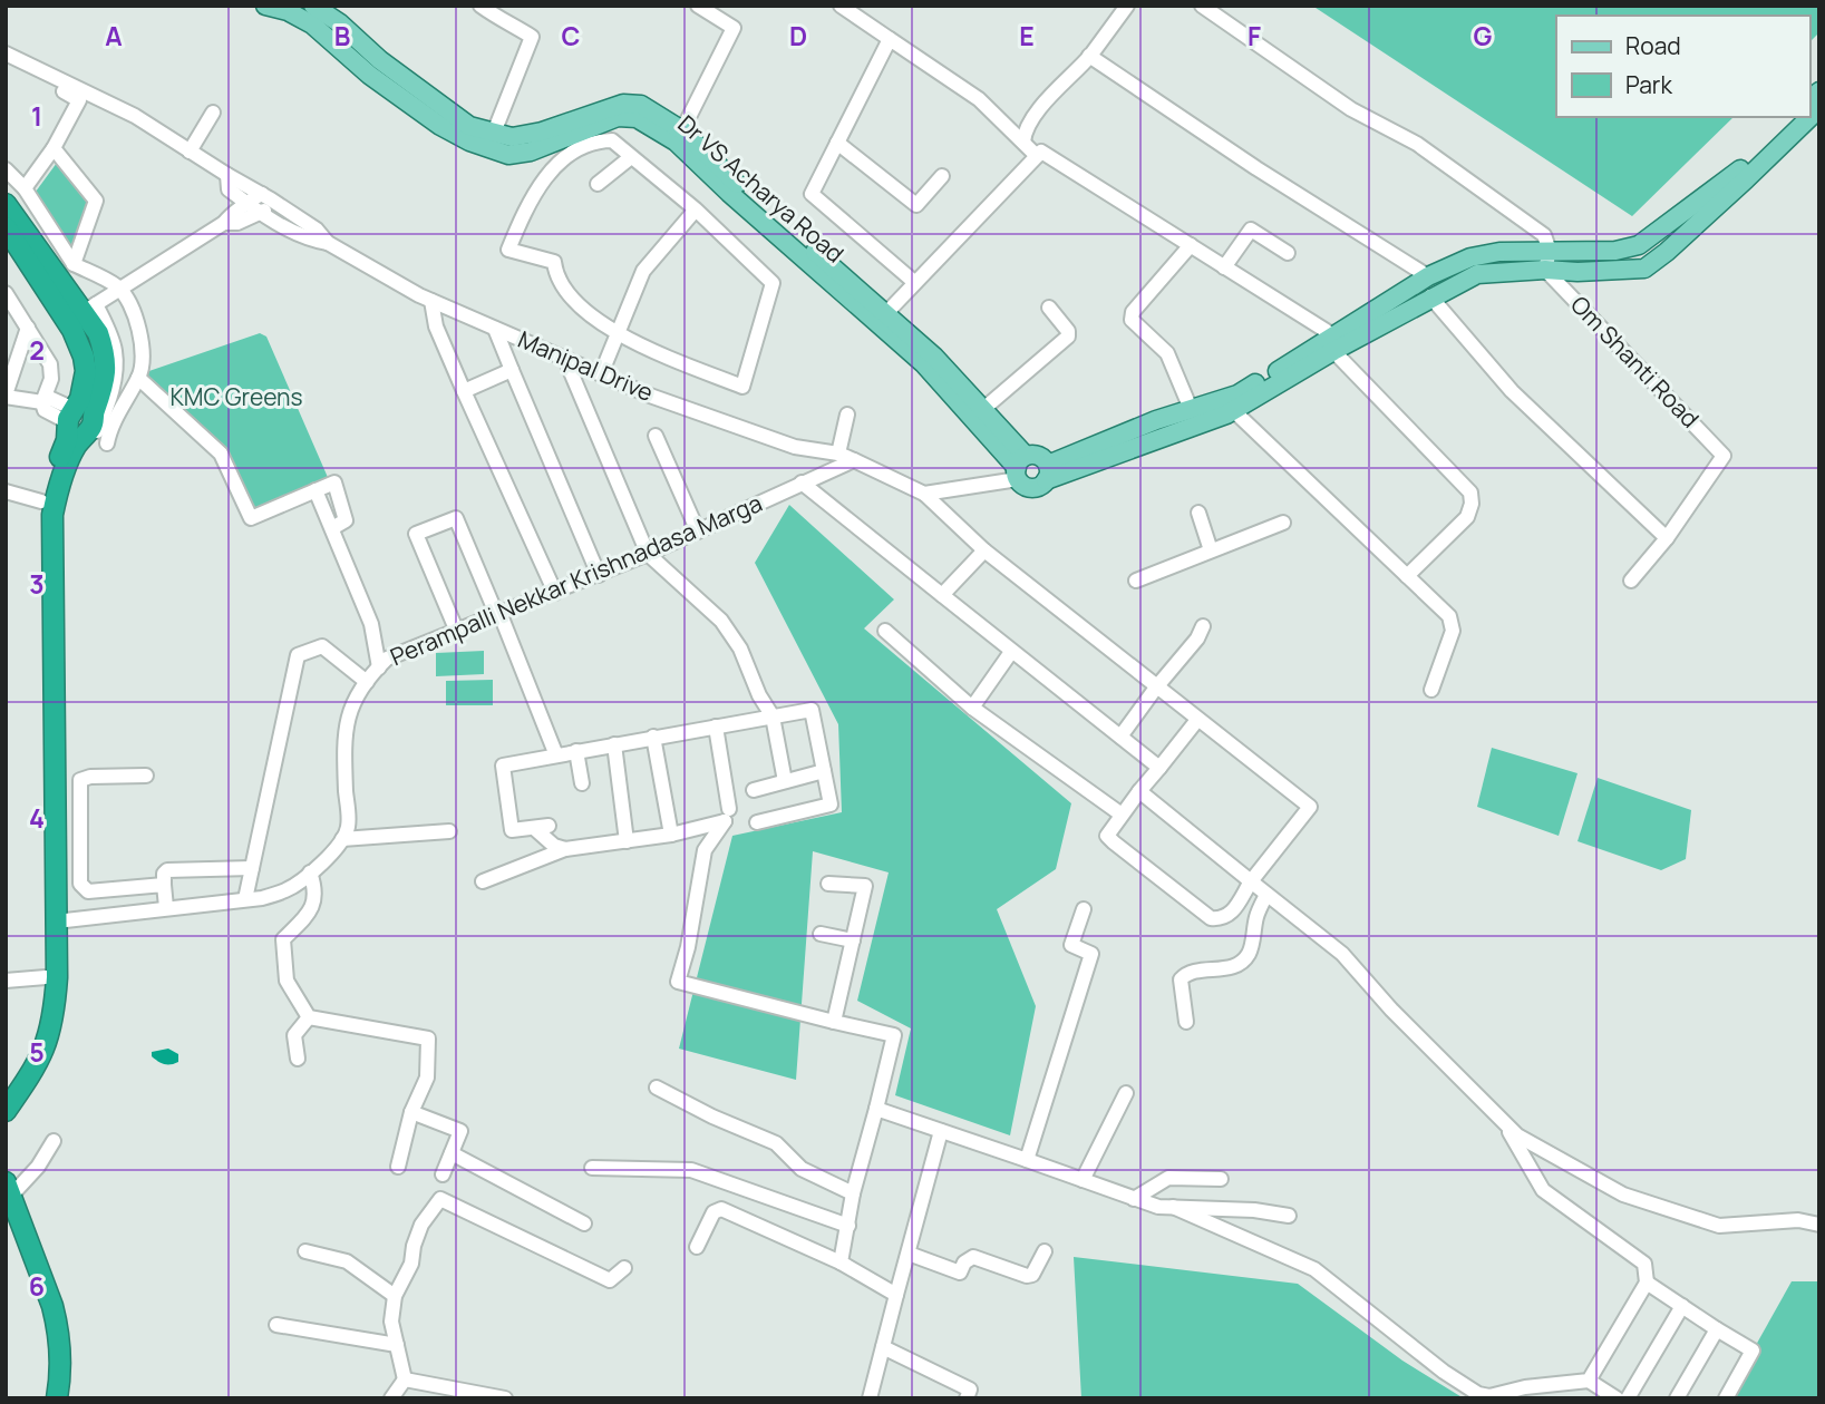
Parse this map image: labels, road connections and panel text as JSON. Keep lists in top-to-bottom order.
{
  "streets": {
    "main road": ["Dr VS Acharya Road"],
    "street": ["Om Shanti Road", "Manipal Drive", "Perampalli Nekkar Krishnadasa Marga"]
  },
  "crossings": [
    ["Manipal Drive", "Perampalli Nekkar Krishnadasa Marga"]
  ],
  "parks": ["KMC Greens"],
  "legend": ["Road", "Park"],
  "grid": {
    "columns": [
      "A",
      "B",
      "C",
      "D",
      "E",
      "F",
      "G"
    ],
    "rows": [
      "1",
      "2",
      "3",
      "4",
      "5",
      "6"
    ]
  }
}
